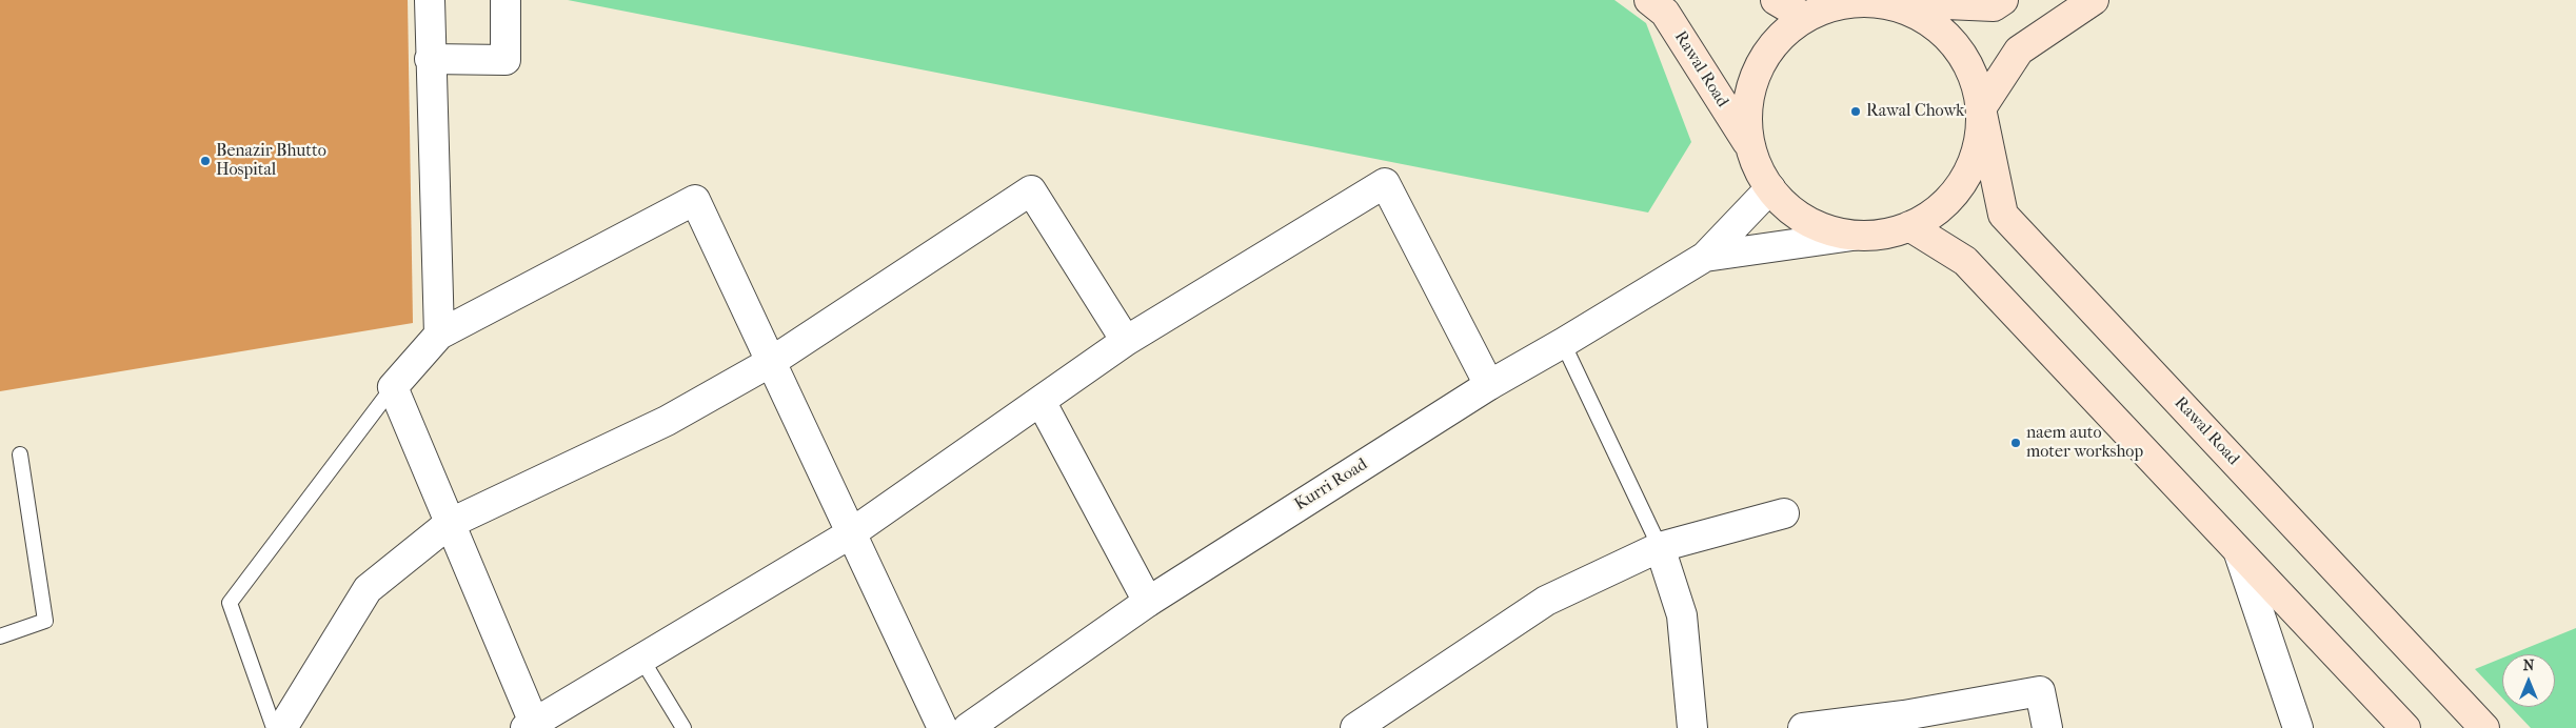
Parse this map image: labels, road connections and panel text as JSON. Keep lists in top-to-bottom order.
{
  "streets": {
    "main road": ["Rawal Road"],
    "street": ["Kurri Road"]
  },
  "places": ["Rawal Chowk", "Benazir Bhutto Hospital", "naem auto moter workshop"],
  "north": "top"
}
